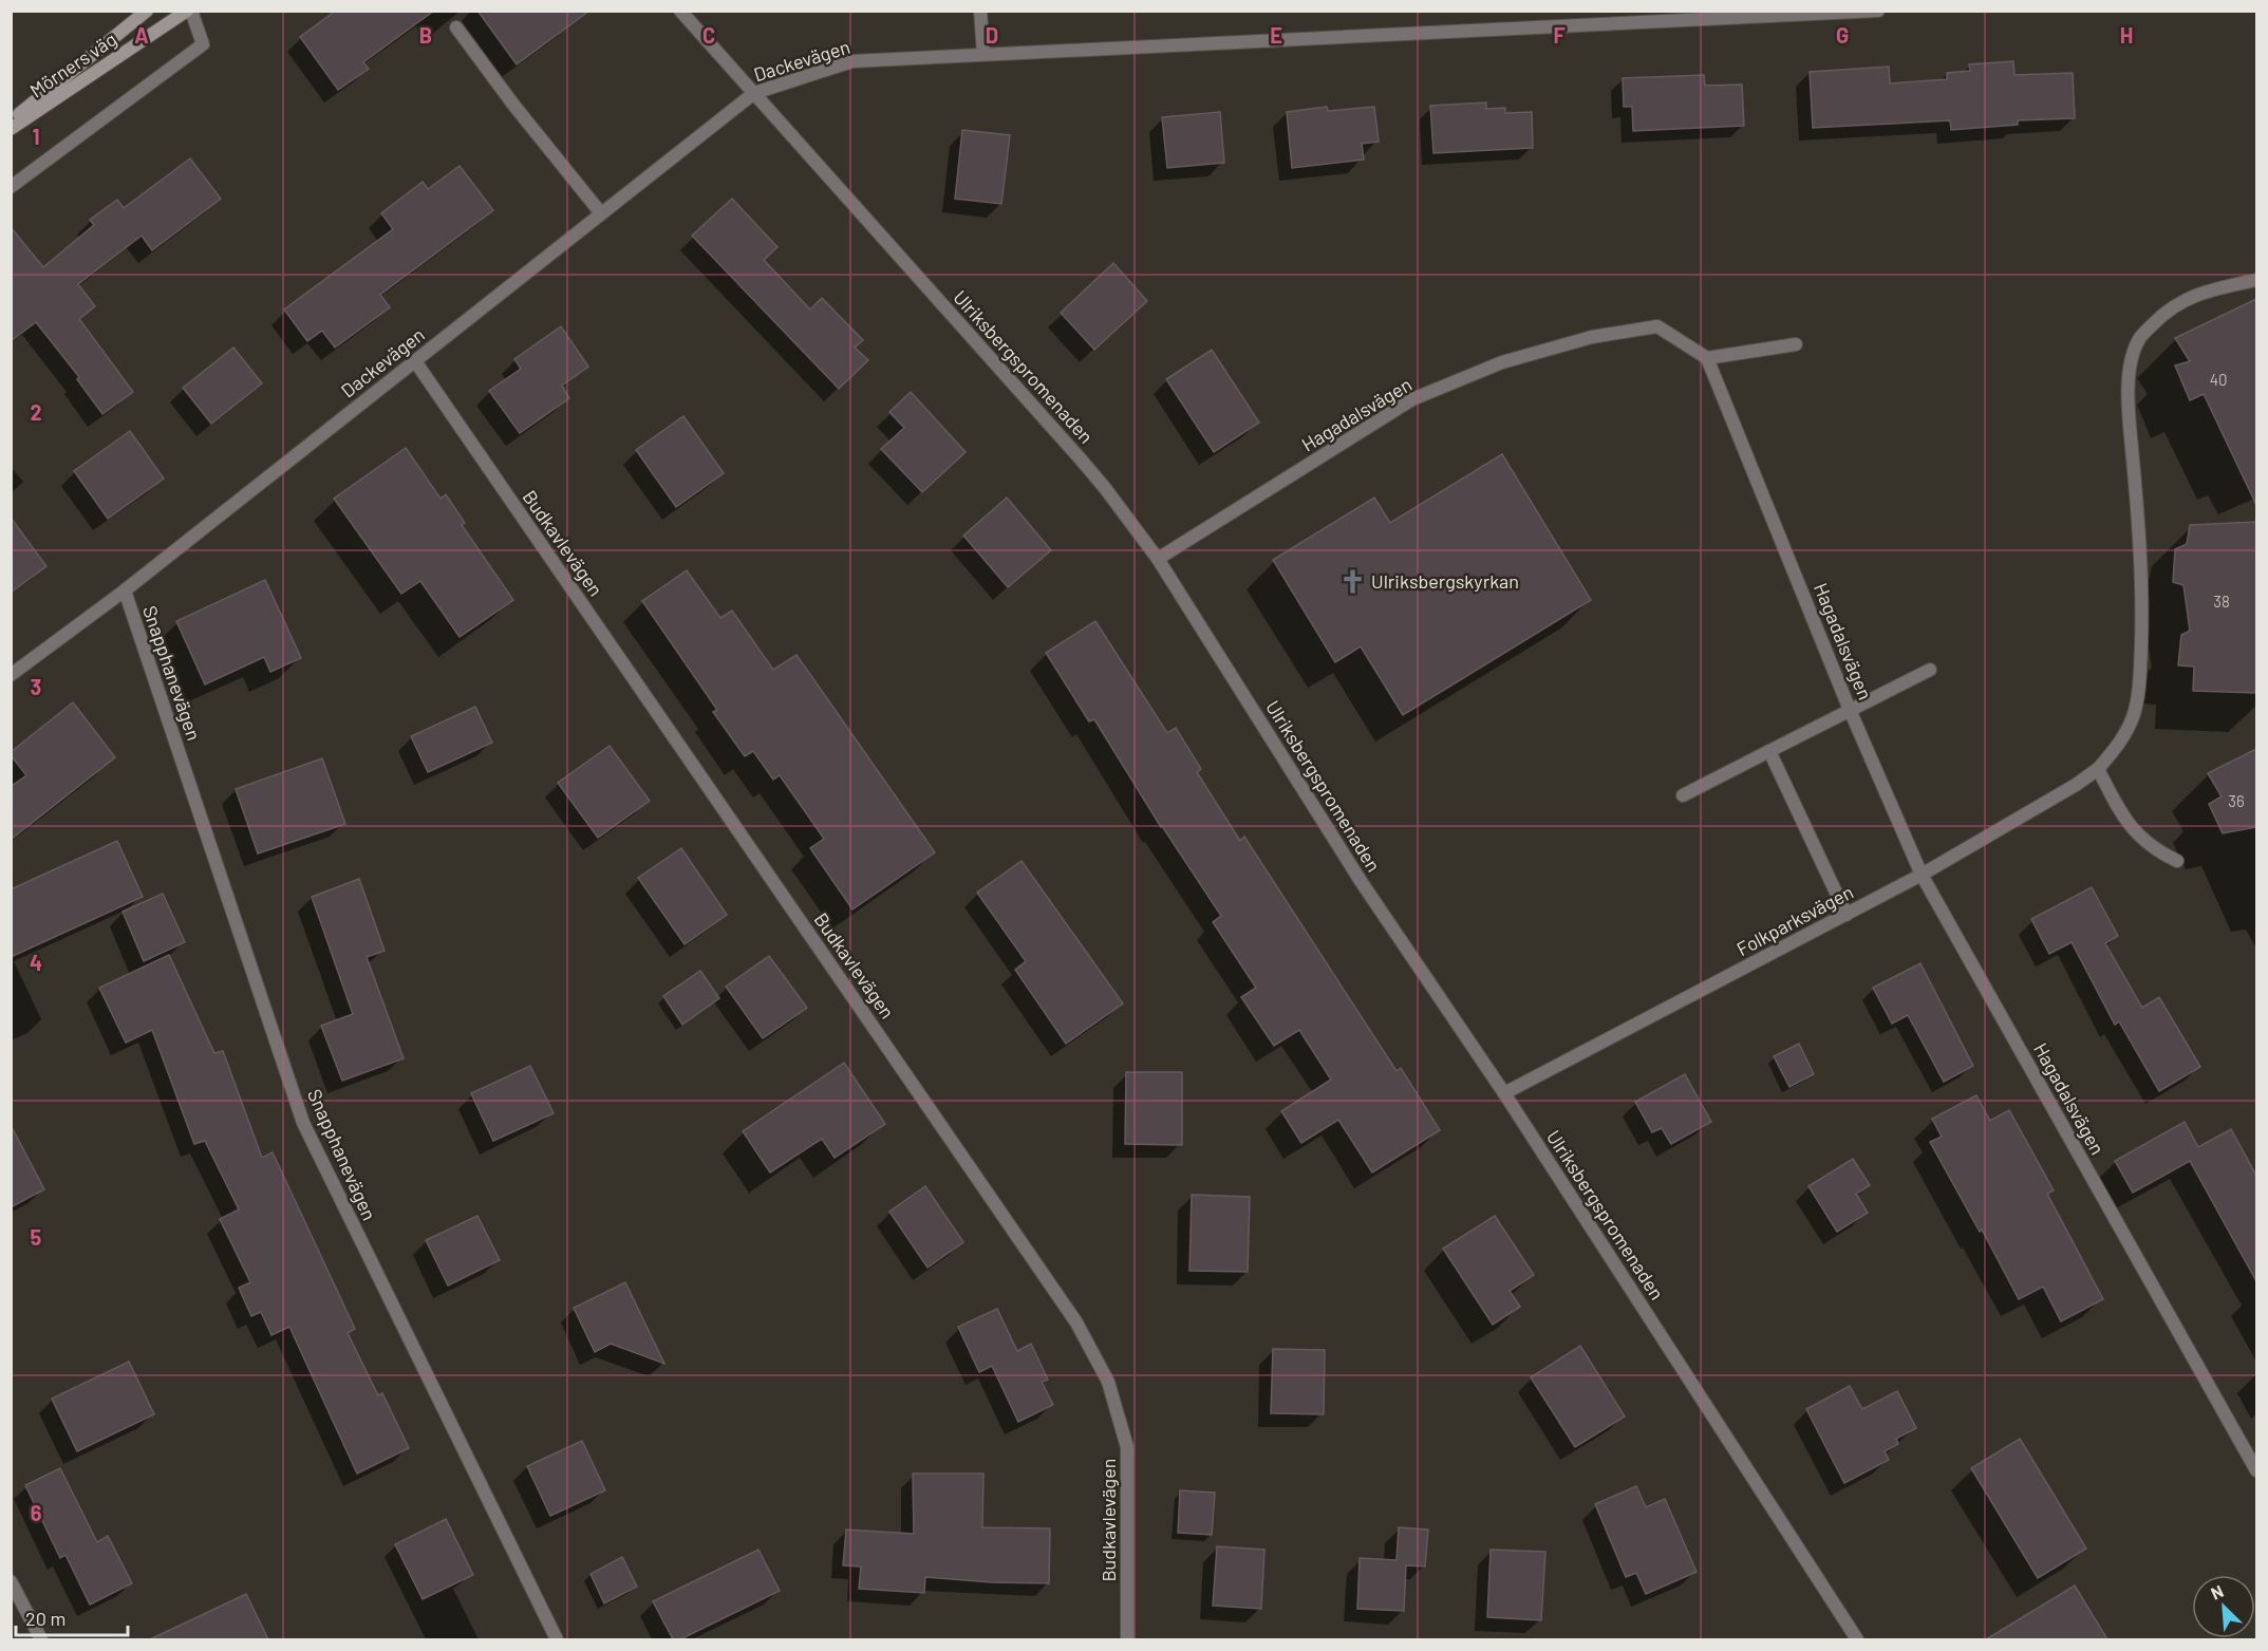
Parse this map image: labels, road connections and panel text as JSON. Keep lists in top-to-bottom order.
{
  "streets": {
    "main road": ["Mörners väg"],
    "street": [
      "Dackevägen",
      "Ulriksbergspromenaden",
      "Hagadalsvägen",
      "Budkavlevägen",
      "Snapphanevägen",
      "Folkparksvägen"
    ]
  },
  "crossings": [
    ["Dackevägen", "Ulriksbergspromenaden"],
    ["Dackevägen", "Budkavlevägen"],
    ["Dackevägen", "Snapphanevägen"],
    ["Ulriksbergspromenaden", "Hagadalsvägen"],
    ["Ulriksbergspromenaden", "Folkparksvägen"],
    ["Hagadalsvägen", "Folkparksvägen"]
  ],
  "places": {
    "church": ["Ulriksbergskyrkan"]
  },
  "house_numbers": ["40", "38", "36"],
  "scale_bar": "20 m",
  "north": "top left",
  "grid": {
    "columns": [
      "A",
      "B",
      "C",
      "D",
      "E",
      "F",
      "G",
      "H"
    ],
    "rows": [
      "1",
      "2",
      "3",
      "4",
      "5",
      "6"
    ]
  }
}
